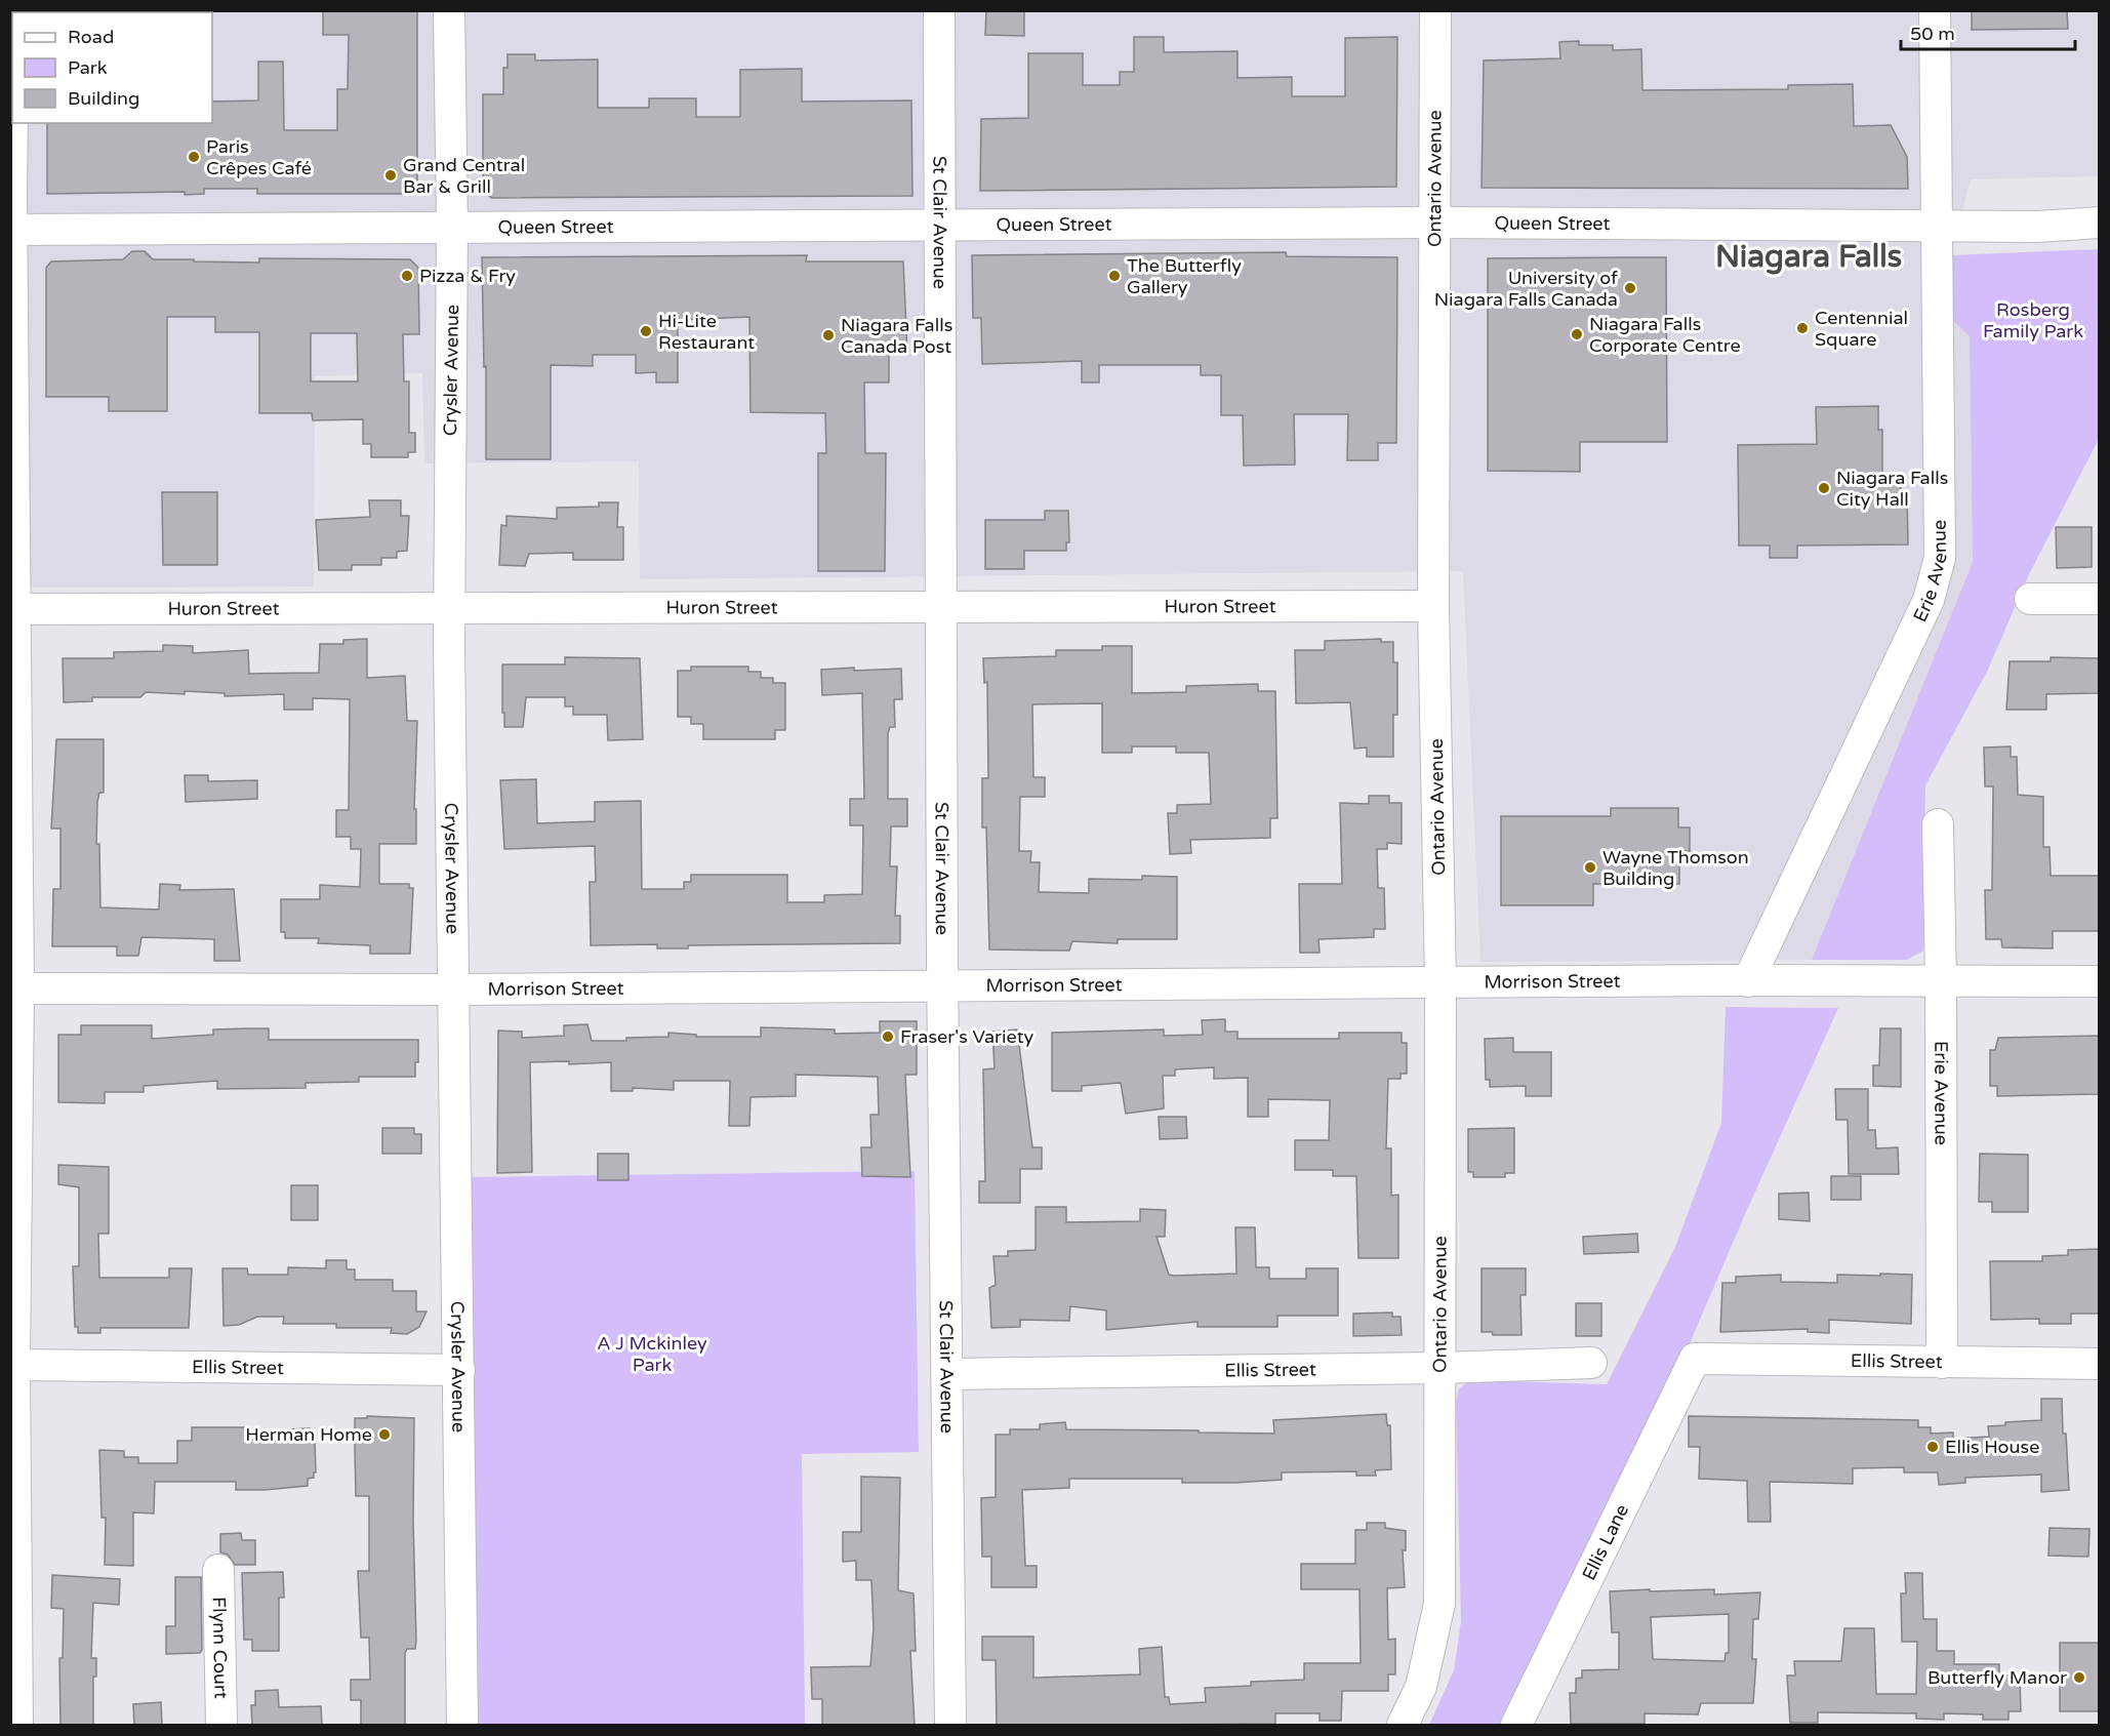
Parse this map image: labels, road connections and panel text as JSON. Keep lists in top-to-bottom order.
{
  "streets": {
    "street": [
      "Ontario Avenue",
      "St Clair Avenue",
      "Queen Street",
      "Crysler Avenue",
      "Erie Avenue",
      "Huron Street",
      "Morrison Street",
      "Ellis Street",
      "Ellis Lane",
      "Flynn Court"
    ]
  },
  "crossings": [
    ["Ontario Avenue", "Queen Street"],
    ["Ontario Avenue", "Huron Street"],
    ["Ontario Avenue", "Morrison Street"],
    ["Ontario Avenue", "Ellis Street"],
    ["St Clair Avenue", "Queen Street"],
    ["St Clair Avenue", "Huron Street"],
    ["St Clair Avenue", "Morrison Street"],
    ["St Clair Avenue", "Ellis Street"],
    ["Queen Street", "Crysler Avenue"],
    ["Queen Street", "Erie Avenue"],
    ["Crysler Avenue", "Huron Street"],
    ["Crysler Avenue", "Morrison Street"],
    ["Crysler Avenue", "Ellis Street"],
    ["Erie Avenue", "Morrison Street"],
    ["Erie Avenue", "Ellis Street"],
    ["Ellis Street", "Ellis Lane"]
  ],
  "districts": ["Niagara Falls"],
  "parks": ["Rosberg Family Park", "A J Mckinley Park"],
  "places": [
    "Paris Crêpes Café",
    "Grand Central Bar & Grill",
    "Pizza & Fry",
    "The Butterfly Gallery",
    "University of Niagara Falls Canada",
    "Centennial Square",
    "Hi-Lite Restaurant",
    "Niagara Falls Corporate Centre",
    "Niagara Falls Canada Post",
    "Niagara Falls City Hall",
    "Wayne Thomson Building",
    "Fraser's Variety",
    "Herman Home",
    "Ellis House",
    "Butterfly Manor"
  ],
  "legend": ["Road", "Park", "Building"],
  "scale_bar": "50 m"
}
